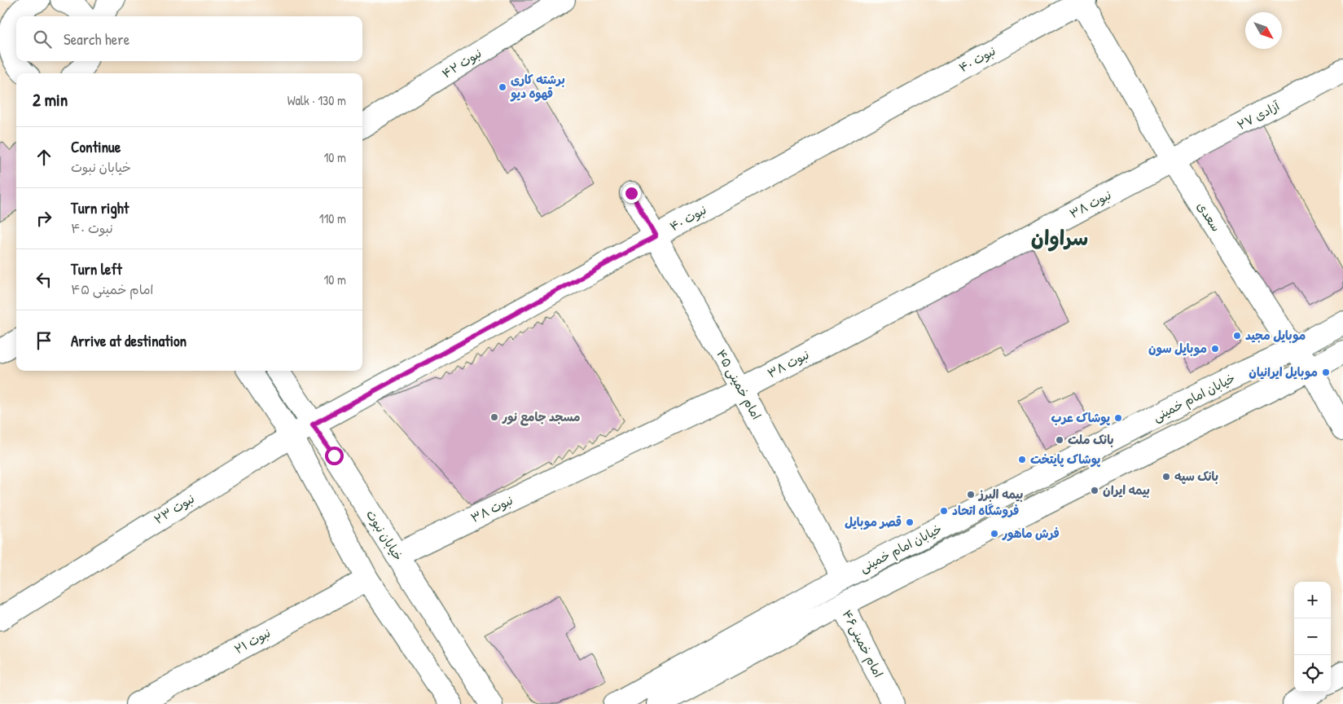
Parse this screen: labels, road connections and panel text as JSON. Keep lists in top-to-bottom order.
{
  "streets": {
    "street": [
      "نبوت ۴۰",
      "نبوت ۴۲",
      "آزادی ۲۷",
      "نبوت ۳۸",
      "سعدی",
      "امام خمینی ۴۵",
      "خیابان امام خمینی",
      "نبوت ۲۳",
      "خیابان نبوت",
      "نبوت ۲۱",
      "امام خمینی۴۶"
    ]
  },
  "crossings": [
    ["نبوت ۴۰", "سعدی"],
    ["نبوت ۴۰", "امام خمینی ۴۵"],
    ["نبوت ۴۰", "نبوت ۲۳"],
    ["نبوت ۴۰", "خیابان نبوت"],
    ["آزادی ۲۷", "نبوت ۳۸"],
    ["آزادی ۲۷", "سعدی"],
    ["نبوت ۳۸", "سعدی"],
    ["نبوت ۳۸", "امام خمینی ۴۵"],
    ["نبوت ۳۸", "خیابان نبوت"],
    ["سعدی", "خیابان امام خمینی"],
    ["امام خمینی ۴۵", "خیابان امام خمینی"],
    ["خیابان امام خمینی", "امام خمینی۴۶"]
  ],
  "districts": ["سراوان"],
  "places": [
    "برشته کاری قهوه دیو",
    "موبایل مجید",
    "موبایل سون",
    "موبایل ایرانیان",
    "مسجد جامع نور",
    "پوشاک عرب",
    "بانک ملت",
    "پوشاک پایتخت",
    "بانک سپه",
    "بیمه ایران",
    "بیمه البرز",
    "فروشگاه اتحاد",
    "قصر موبایل",
    "فرش ماهور"
  ],
  "north": "bottom right",
  "page": {
    "search": "Search here",
    "heading": ["2 min", "Walk · 130 m"],
    "list": [
      ["Continue", "خیابان نبوت", "10 m"],
      ["Turn right", "نبوت ۴۰", "110 m"],
      ["Turn left", "امام خمینی ۴۵", "10 m"],
      "Arrive at destination"
    ],
    "map_buttons": ["+", "−"]
  }
}
